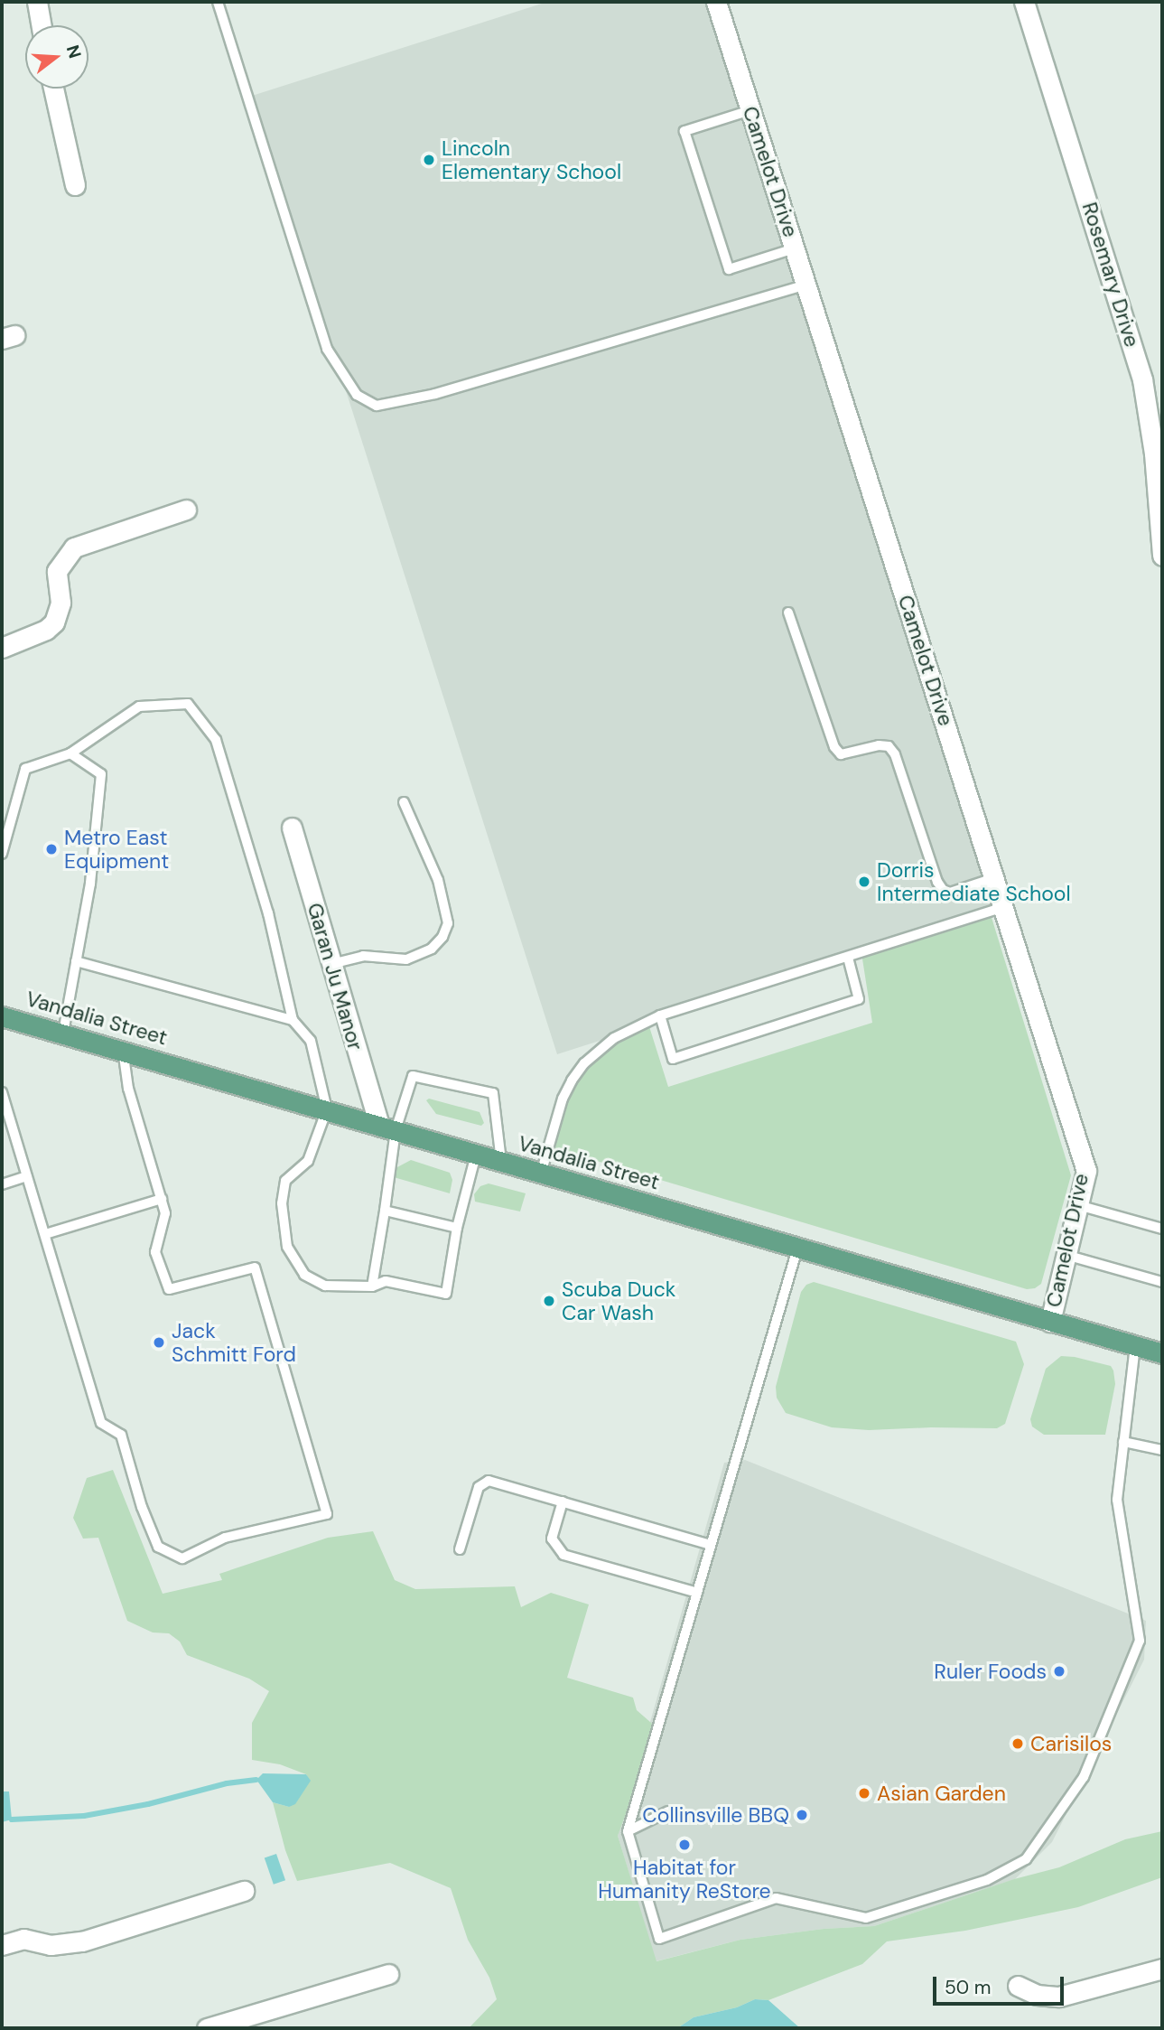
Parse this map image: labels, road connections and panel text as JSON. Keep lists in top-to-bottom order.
{
  "streets": {
    "main road": ["Vandalia Street"],
    "street": ["Camelot Drive", "Rosemary Drive", "Garan Ju Manor"]
  },
  "crossings": [
    ["Camelot Drive", "Vandalia Street"],
    ["Garan Ju Manor", "Vandalia Street"]
  ],
  "places": [
    "Lincoln Elementary School",
    "Metro East Equipment",
    "Dorris Intermediate School",
    "Scuba Duck Car Wash",
    "Jack Schmitt Ford",
    "Ruler Foods",
    "Carisilos",
    "Asian Garden",
    "Collinsville BBQ",
    "Habitat for Humanity ReStore"
  ],
  "scale_bar": "50 m",
  "north": "right"
}
